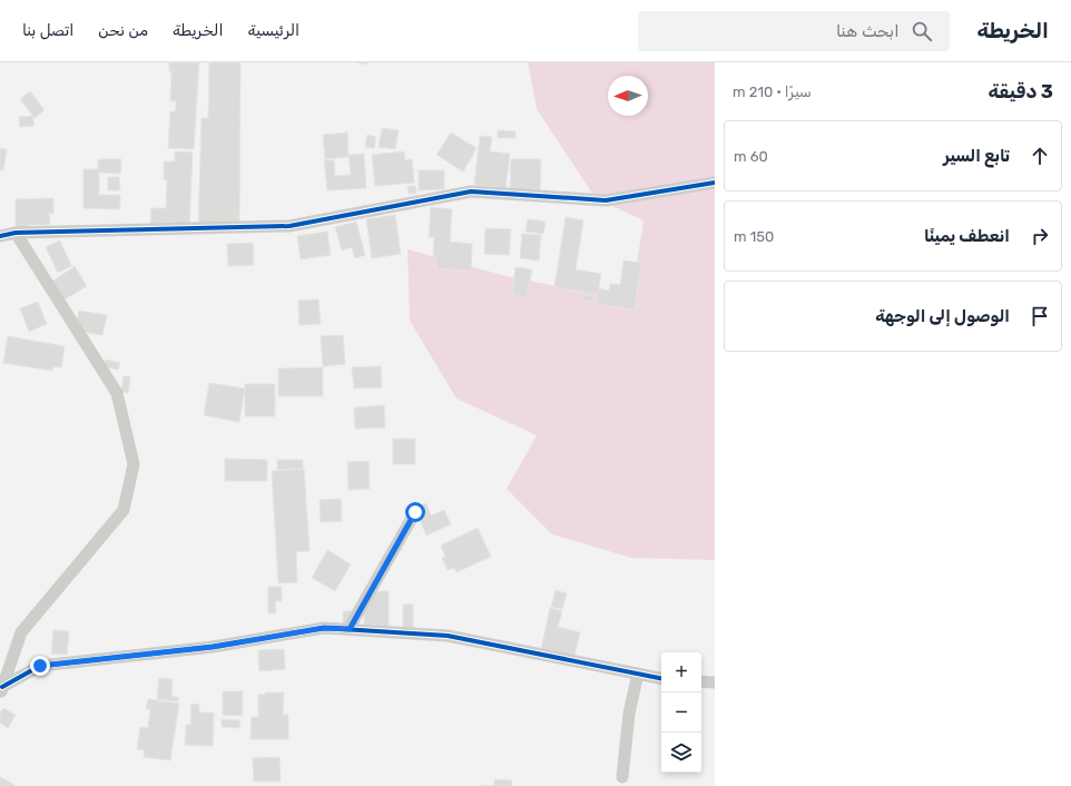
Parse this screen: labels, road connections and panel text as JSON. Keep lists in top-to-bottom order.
{
  "north": "left",
  "page": {
    "header": "الخريطة",
    "search": "ابحث هنا",
    "nav": [
      "الرئيسية",
      "الخريطة",
      "من نحن",
      "اتصل بنا"
    ],
    "heading": ["3 دقيقة", "سيرًا · 210 m"],
    "list": [
      ["تابع السير", "60 m"],
      ["انعطف يمينًا", "150 m"],
      "الوصول إلى الوجهة"
    ],
    "map_buttons": ["+", "−"]
  }
}
